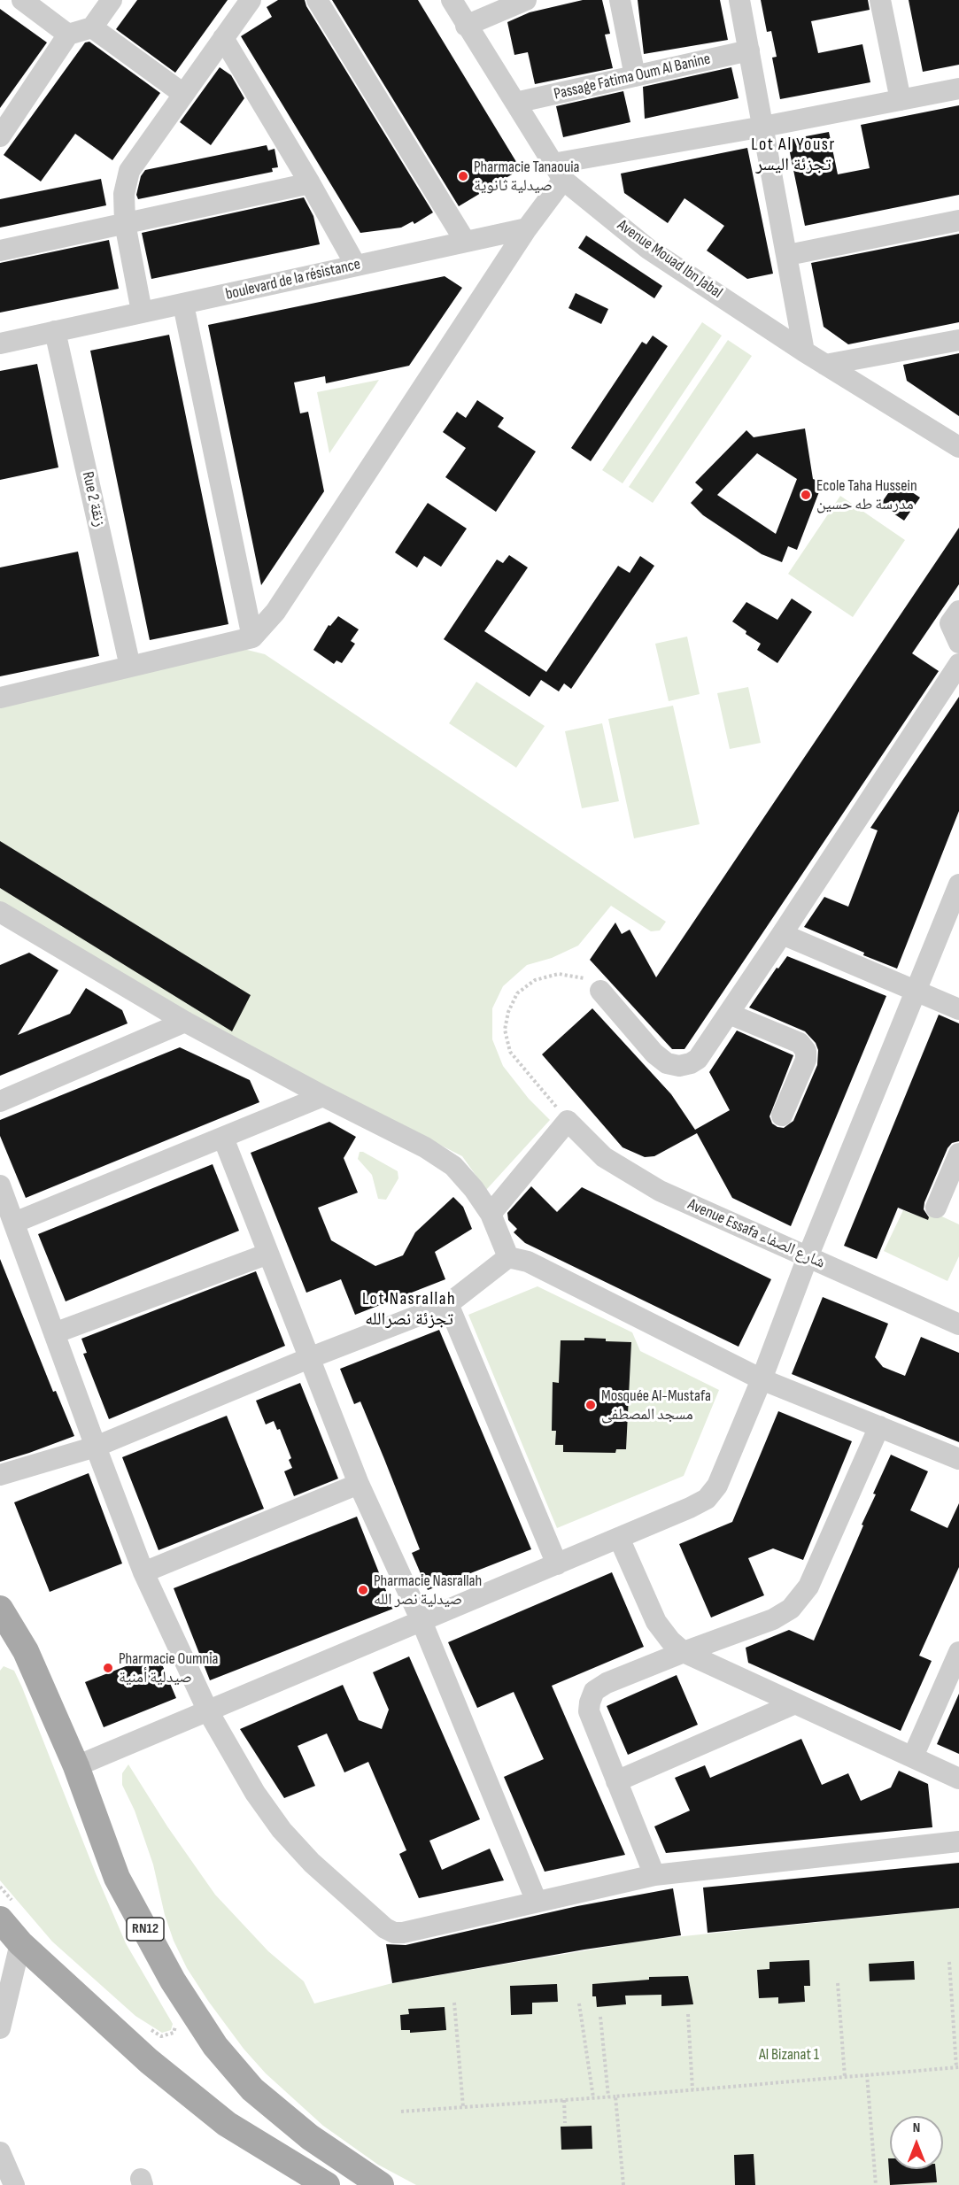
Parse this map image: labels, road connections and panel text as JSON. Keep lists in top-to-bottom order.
{
  "streets": {
    "main road": ["RN12"],
    "street": [
      "Passage Fatima Oum Al Banine",
      "Avenue Mouad Ibn Jabal",
      "boulevard de la résistance",
      "Rue 2 زنقة",
      "Avenue Essafa شارع الصفاء"
    ]
  },
  "crossings": [
    ["Passage Fatima Oum Al Banine", "Avenue Mouad Ibn Jabal"],
    ["boulevard de la résistance", "Rue 2 زنقة"]
  ],
  "districts": ["Lot Al Yousr تجزئة اليسر", "Lot Nasrallah تجزئة نصرالله"],
  "parks": ["Al Bizanat 1"],
  "places": [
    "Pharmacie Tanaouia صيدلية ثانوية",
    "Ecole Taha Hussein مدرسة طه حسين",
    "Mosquée Al-Mustafa مسجد المصطفى",
    "Pharmacie Nasrallah صيدلية نصر الله",
    "Pharmacie Oumnia صيدلية أمنية"
  ],
  "north": "top"
}
